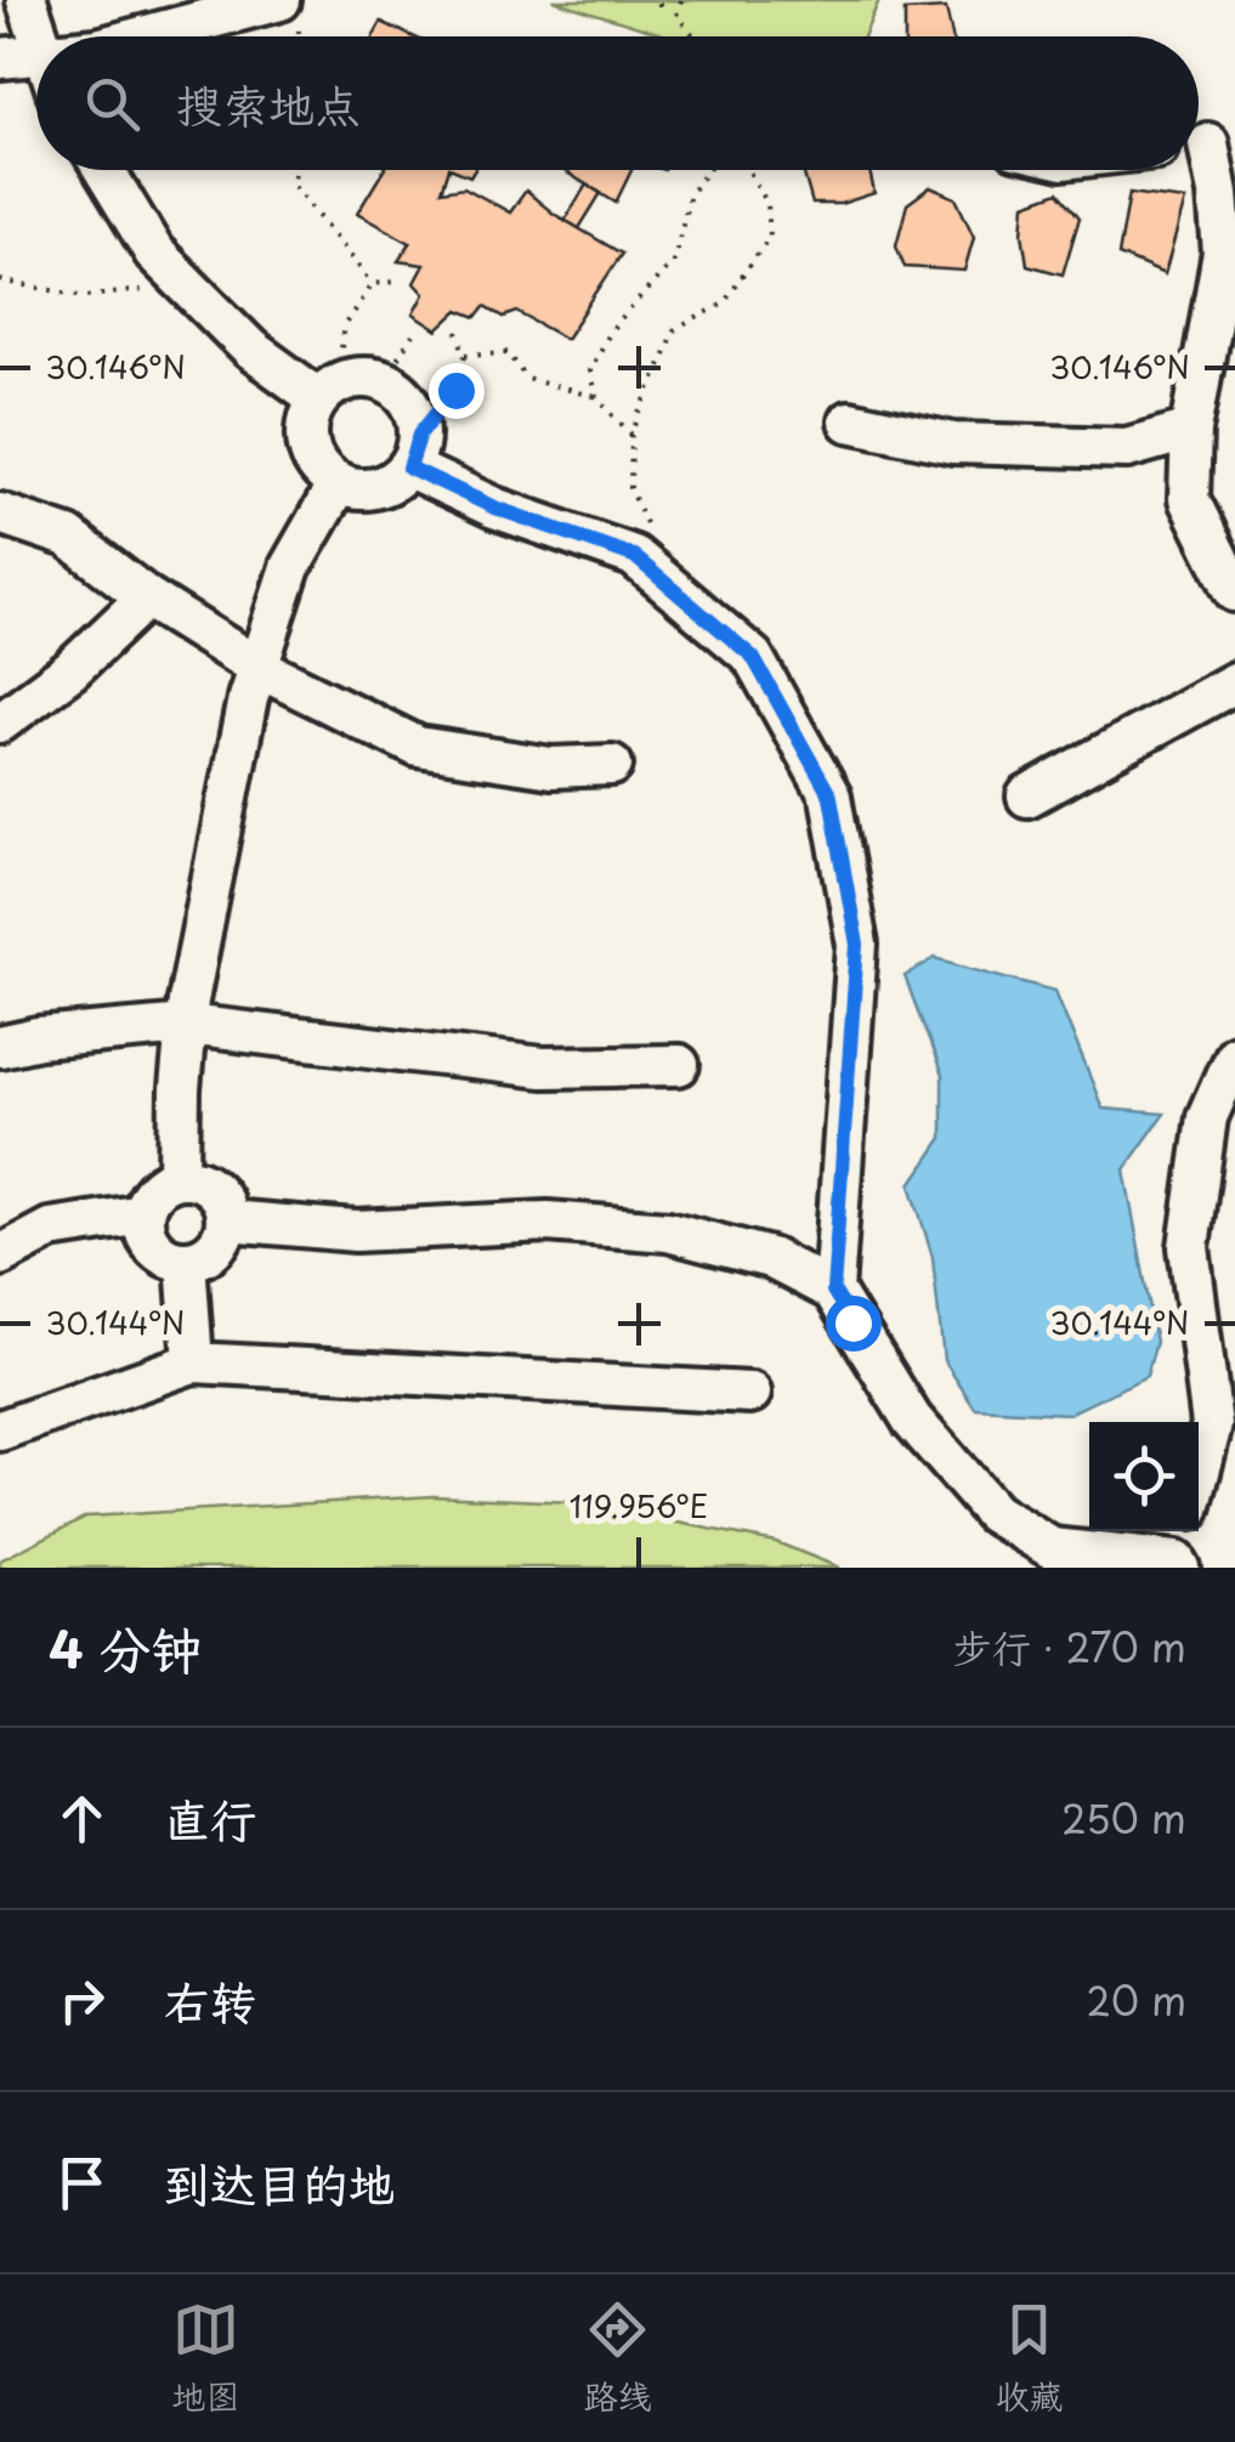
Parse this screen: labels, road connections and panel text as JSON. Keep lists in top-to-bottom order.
{
  "page": {
    "search": "搜索地点",
    "heading": ["4 分钟", "步行 · 270 m"],
    "list": [
      ["直行", "250 m"],
      ["右转", "20 m"],
      "到达目的地"
    ],
    "nav": ["地图", "路线", "收藏"]
  },
  "coordinates": ["30.146°N", "30.144°N", "119.956°E"]
}
